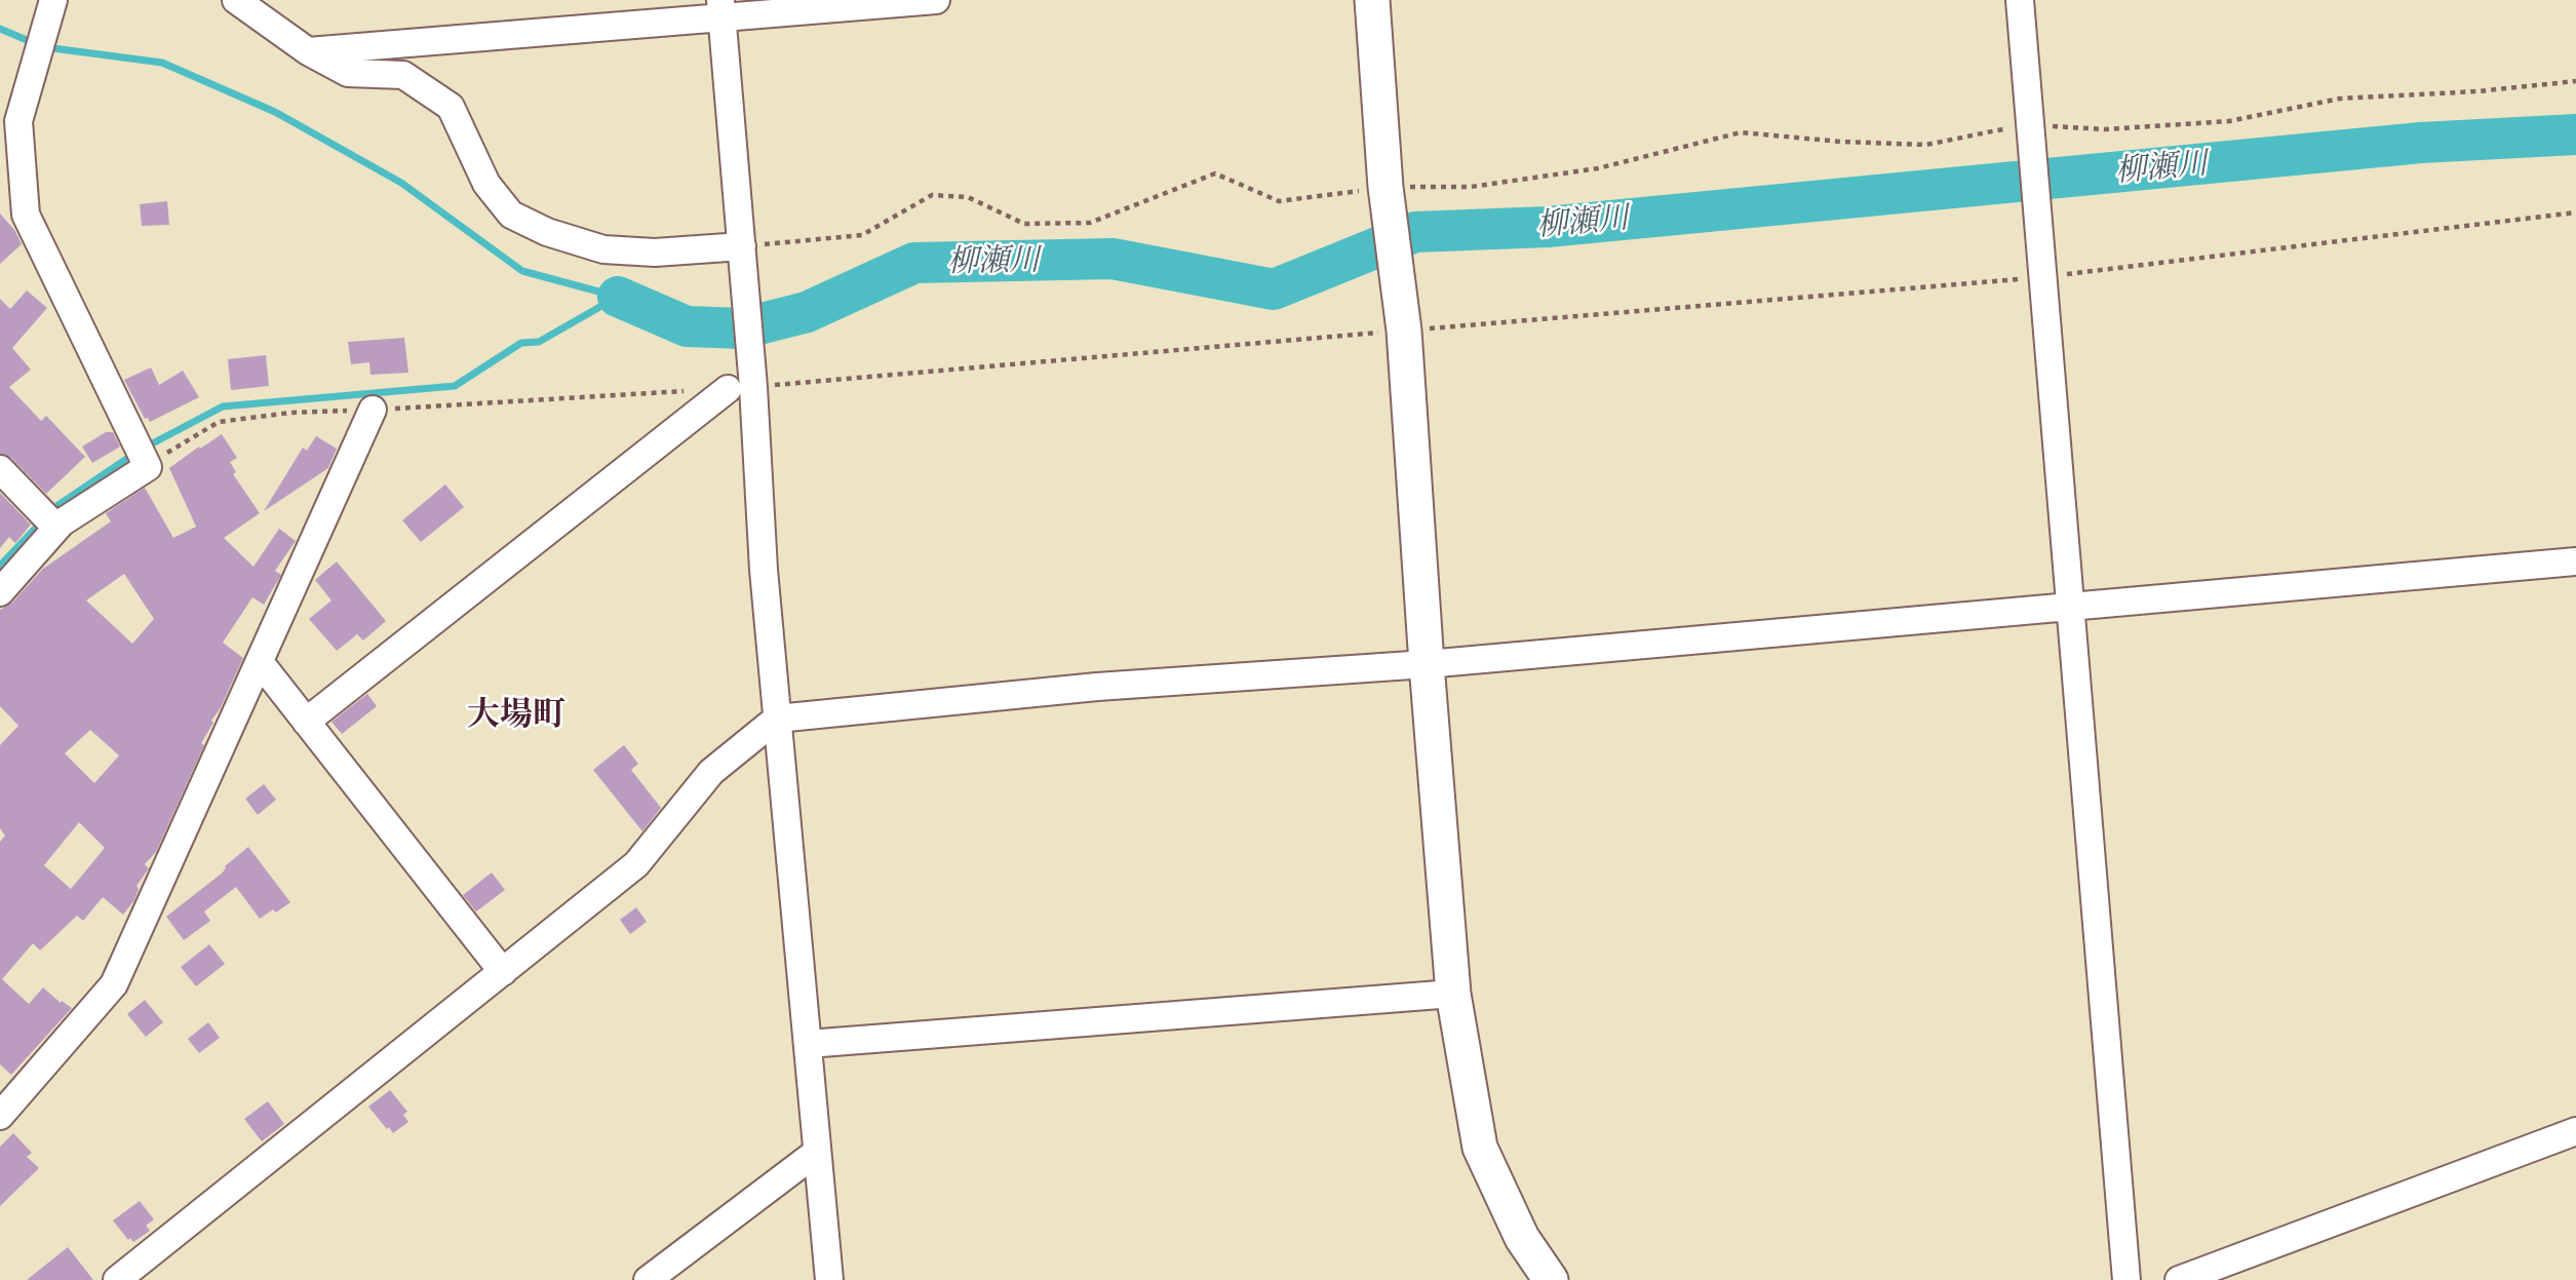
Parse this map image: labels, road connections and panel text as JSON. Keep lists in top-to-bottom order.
{
  "districts": ["大場町"],
  "water": ["柳瀬川"]
}
